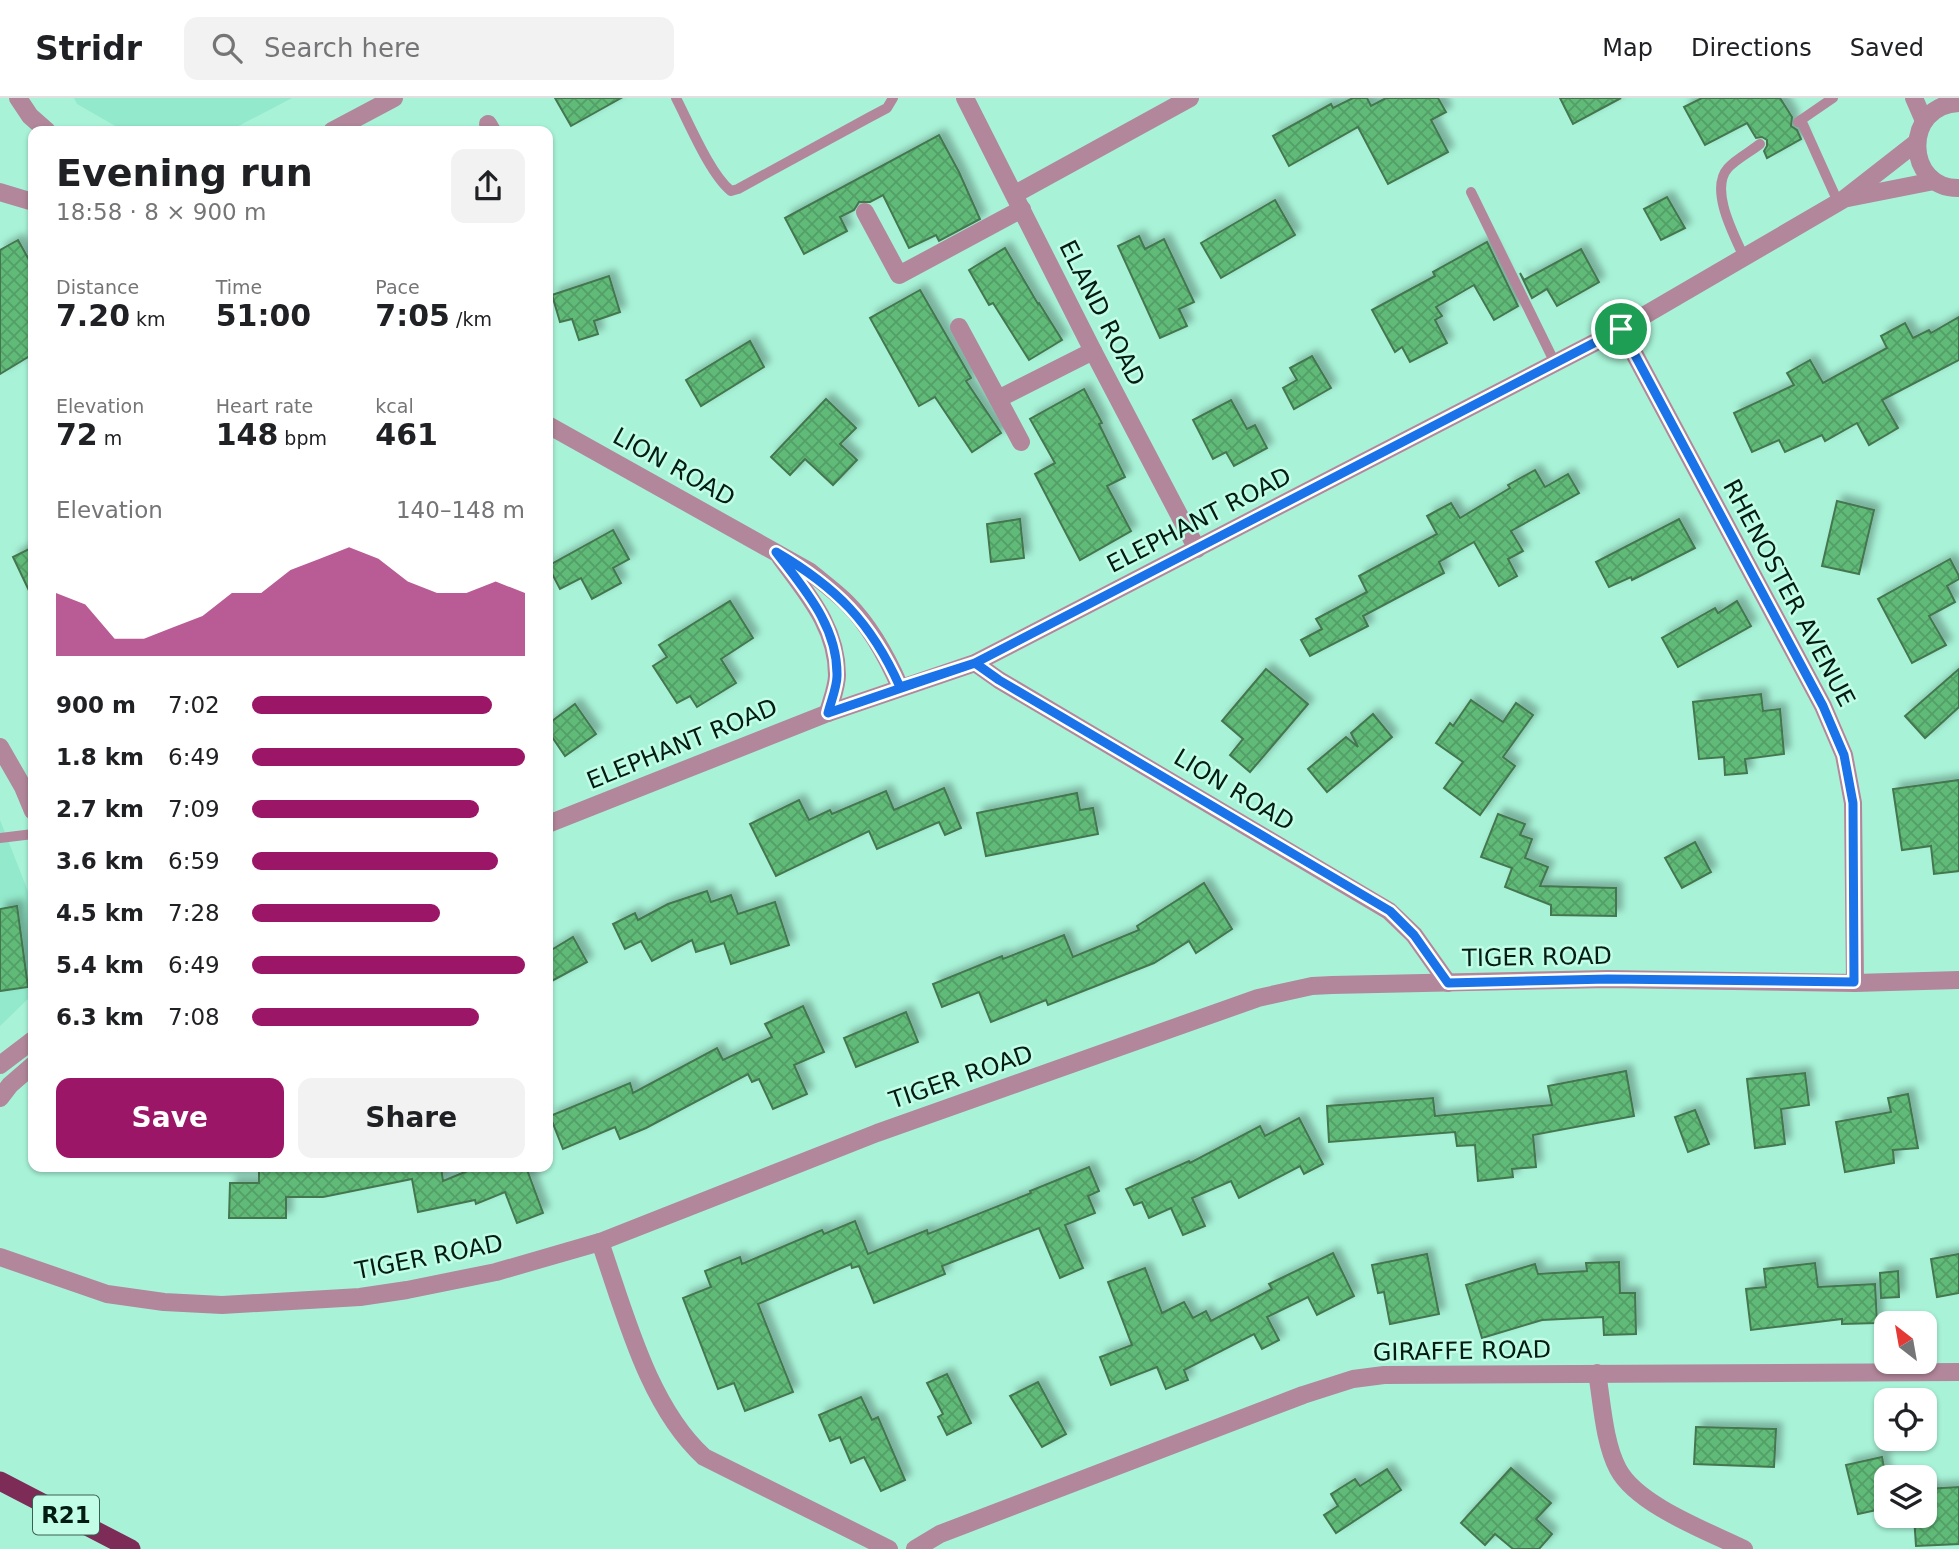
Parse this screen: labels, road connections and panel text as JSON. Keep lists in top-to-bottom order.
{
  "streets": {
    "highway": ["R21"],
    "street": [
      "ELAND ROAD",
      "LION ROAD",
      "ELEPHANT ROAD",
      "RHENOSTER AVENUE",
      "TIGER ROAD",
      "GIRAFFE ROAD"
    ]
  },
  "crossings": [
    ["ELAND ROAD", "ELEPHANT ROAD"],
    ["LION ROAD", "ELEPHANT ROAD"],
    ["LION ROAD", "TIGER ROAD"],
    ["ELEPHANT ROAD", "RHENOSTER AVENUE"],
    ["RHENOSTER AVENUE", "TIGER ROAD"]
  ],
  "north": "top left",
  "page": {
    "header": "Stridr",
    "search": "Search here",
    "nav": ["Map", "Directions", "Saved"],
    "heading": ["Evening run", "18:58 · 8 × 900 m"],
    "stats": [
      ["Distance", "7.20 km"],
      ["Time", "51:00"],
      ["Pace", "7:05 /km"],
      ["Elevation", "72 m"],
      ["Heart rate", "148 bpm"],
      ["kcal", "461"]
    ],
    "chart": ["Elevation", "140–148 m"],
    "list": [
      {
        "name": "900 m",
        "note": "7:02"
      },
      {
        "name": "1.8 km",
        "note": "6:49"
      },
      {
        "name": "2.7 km",
        "note": "7:09"
      },
      {
        "name": "3.6 km",
        "note": "6:59"
      },
      {
        "name": "4.5 km",
        "note": "7:28"
      },
      {
        "name": "5.4 km",
        "note": "6:49"
      },
      {
        "name": "6.3 km",
        "note": "7:08"
      }
    ],
    "buttons": ["Save", "Share"]
  }
}
